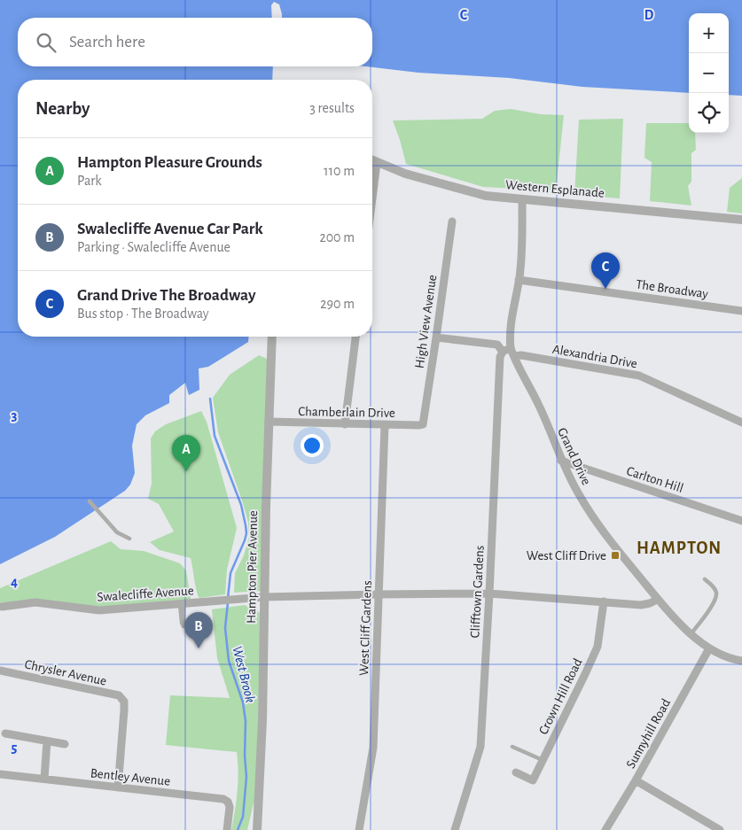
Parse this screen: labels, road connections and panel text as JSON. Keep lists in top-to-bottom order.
{
  "streets": {
    "street": [
      "Western Esplanade",
      "The Broadway",
      "High View Avenue",
      "Alexandria Drive",
      "Chamberlain Drive",
      "Grand Drive",
      "Carlton Hill",
      "Hampton Pier Avenue",
      "Clifftown Gardens",
      "Swalecliffe Avenue",
      "West Cliff Gardens",
      "Chrysler Avenue",
      "Crown Hill Road",
      "Sunnyhill Road",
      "Bentley Avenue"
    ]
  },
  "crossings": [
    ["Western Esplanade", "Grand Drive"],
    ["The Broadway", "Grand Drive"],
    ["High View Avenue", "Chamberlain Drive"],
    ["Alexandria Drive", "Grand Drive"],
    ["Chamberlain Drive", "Hampton Pier Avenue"],
    ["Chamberlain Drive", "West Cliff Gardens"],
    ["Grand Drive", "Carlton Hill"],
    ["Grand Drive", "Sunnyhill Road"],
    ["Hampton Pier Avenue", "Swalecliffe Avenue"],
    ["Chrysler Avenue", "Bentley Avenue"]
  ],
  "districts": ["HAMPTON"],
  "water": ["West Brook"],
  "places": {
    "transit": ["West Cliff Drive"]
  },
  "page": {
    "map_buttons": ["+", "−"],
    "search": "Search here",
    "heading": ["Nearby", "3 results"],
    "list": [
      {
        "mark": "A",
        "name": "Hampton Pleasure Grounds",
        "note": "Park",
        "value": "110 m"
      },
      {
        "mark": "B",
        "name": "Swalecliffe Avenue Car Park",
        "note": "Parking · Swalecliffe Avenue",
        "value": "200 m"
      },
      {
        "mark": "C",
        "name": "Grand Drive The Broadway",
        "note": "Bus stop · The Broadway",
        "value": "290 m"
      }
    ],
    "pins": ["C", "A", "B"]
  },
  "grid": {
    "columns": ["C", "D"],
    "rows": ["3", "4", "5"]
  }
}
